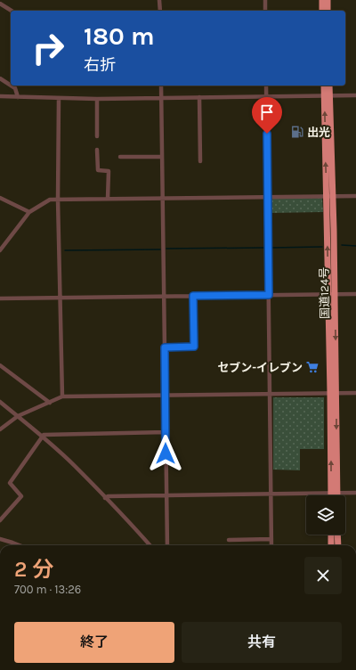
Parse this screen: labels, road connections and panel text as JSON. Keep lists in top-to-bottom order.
{
  "streets": {
    "highway": ["国道124号"]
  },
  "places": {
    "fuel station": ["出光"],
    "supermarket": ["セブン-イレブン"]
  },
  "page": {
    "turn": ["180 m", "右折"],
    "heading": ["2 分", "700 m · 13:26"],
    "buttons": ["終了", "共有"]
  }
}
